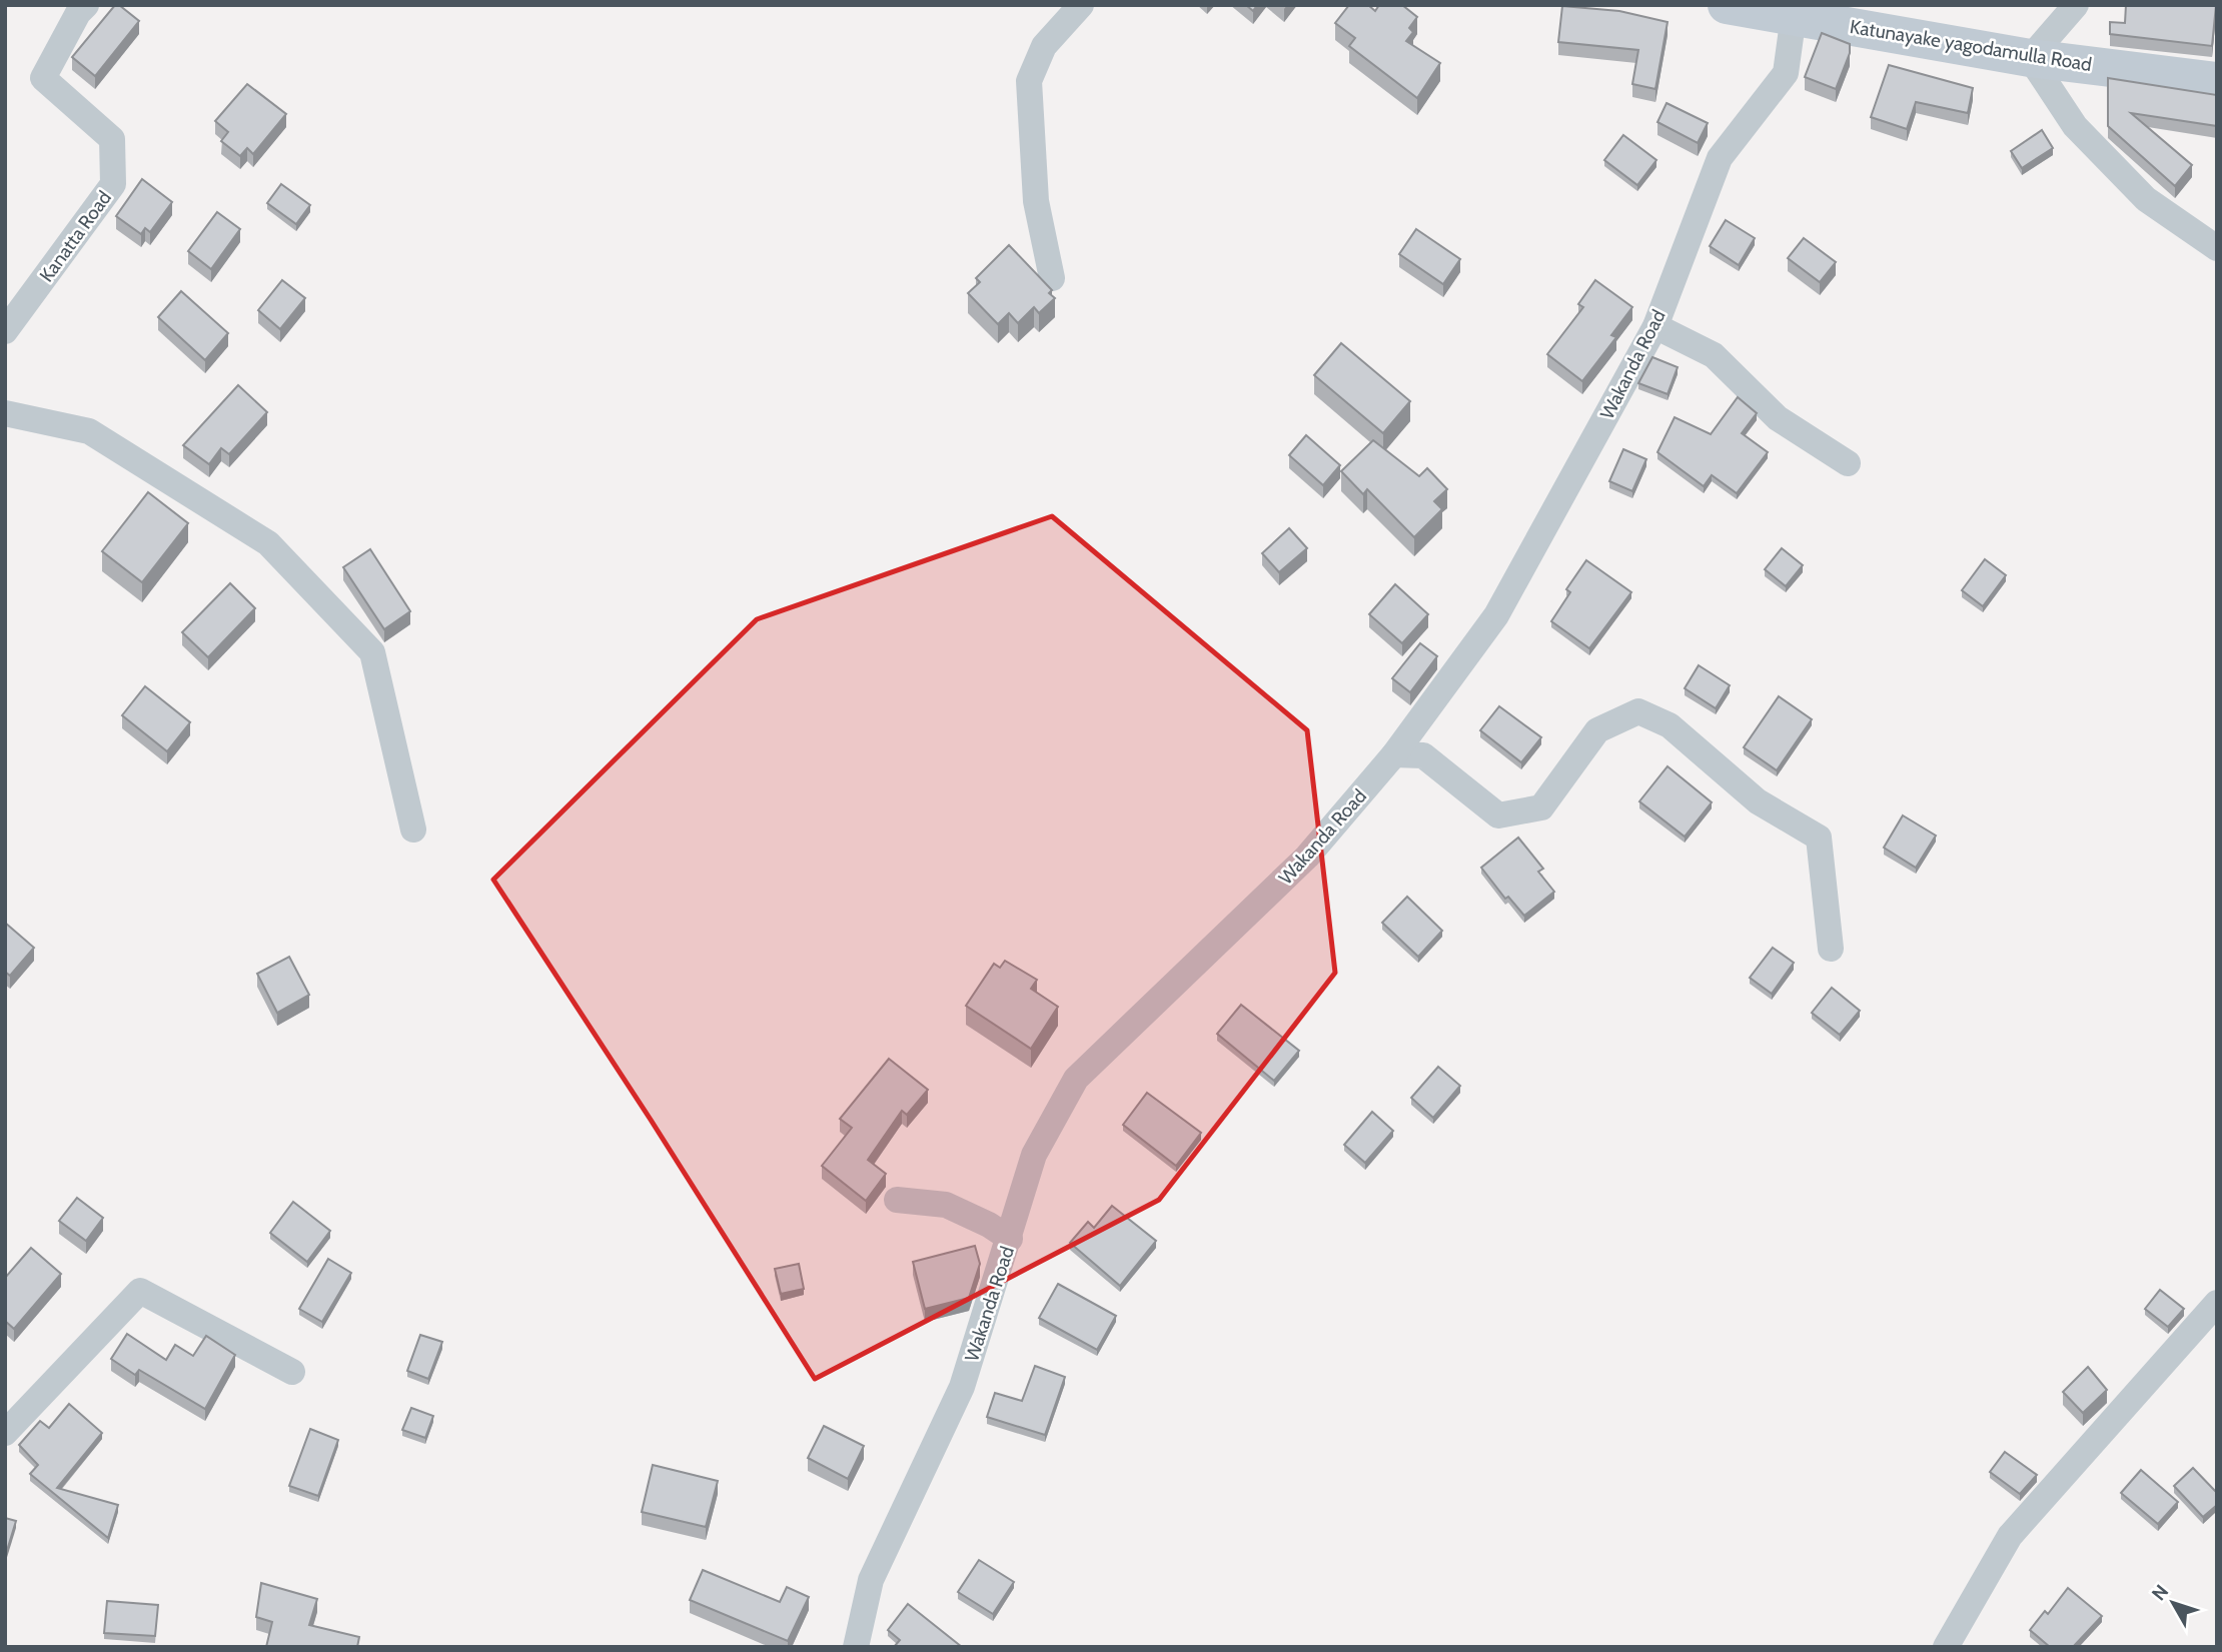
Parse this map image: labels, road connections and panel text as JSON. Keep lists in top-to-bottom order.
{
  "streets": {
    "main road": ["Katunayake yagodamulla Road"],
    "street": ["Kanatta Road", "Wakanda Road"]
  },
  "crossings": [
    ["Katunayake yagodamulla Road", "Wakanda Road"]
  ],
  "north": "top left"
}
